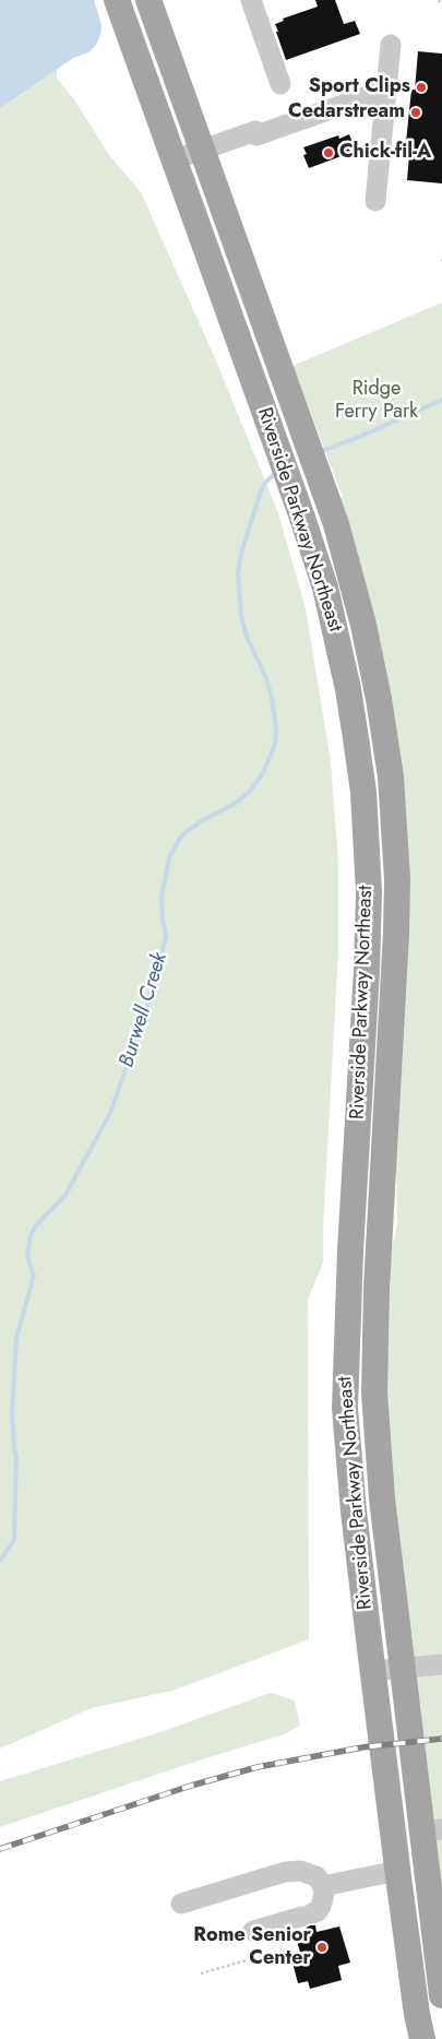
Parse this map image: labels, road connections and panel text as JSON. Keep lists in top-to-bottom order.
{
  "streets": {
    "main road": ["Riverside Parkway Northeast"]
  },
  "water": ["Burwell Creek"],
  "parks": ["Ridge Ferry Park"],
  "places": [
    "Sport Clips",
    "Cedarstream",
    "Chick-fil-A",
    "Rome Senior Center"
  ]
}
